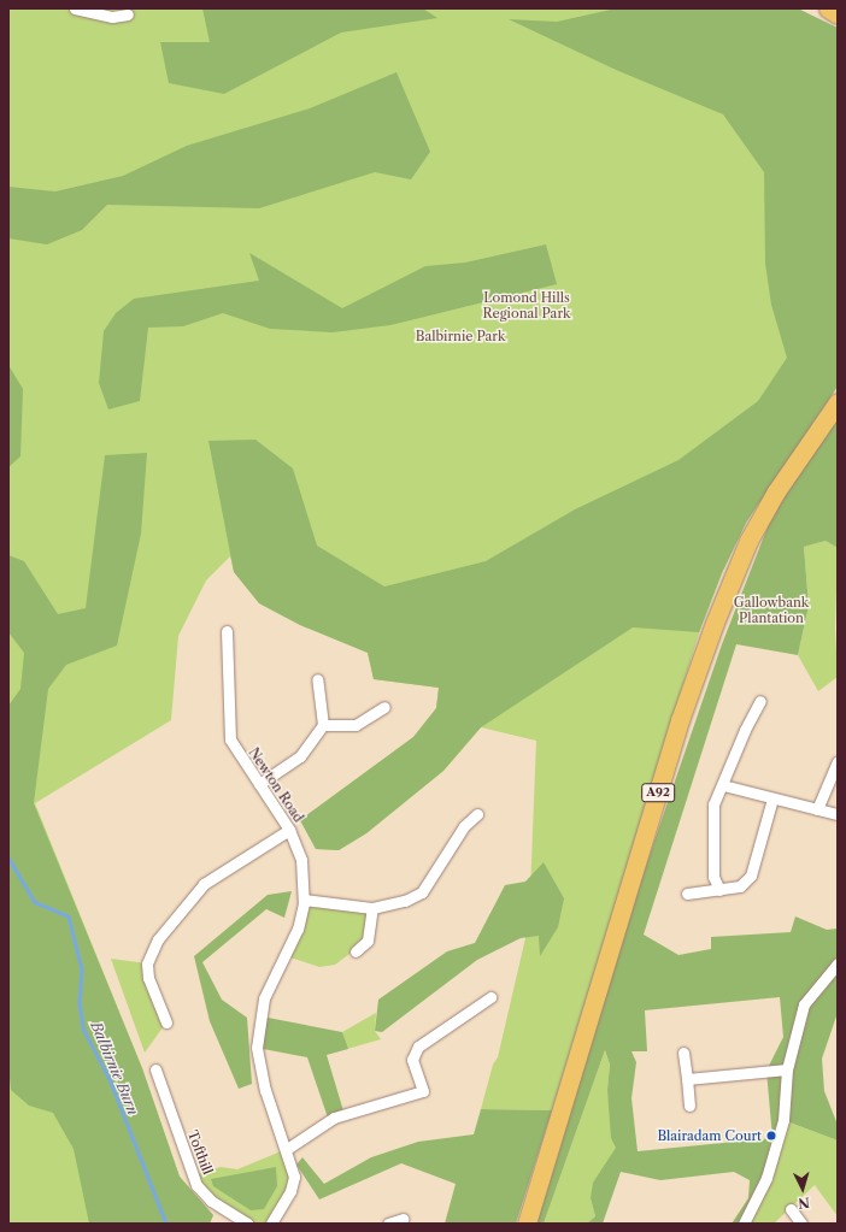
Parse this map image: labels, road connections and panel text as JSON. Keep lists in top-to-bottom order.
{
  "streets": {
    "highway": ["A92"],
    "street": ["Newton Road", "Tofthill"]
  },
  "water": ["Balbirnie Burn"],
  "parks": ["Lomond Hills Regional Park", "Balbirnie Park", "Gallowbank Plantation"],
  "places": ["Blairadam Court"],
  "north": "bottom"
}
